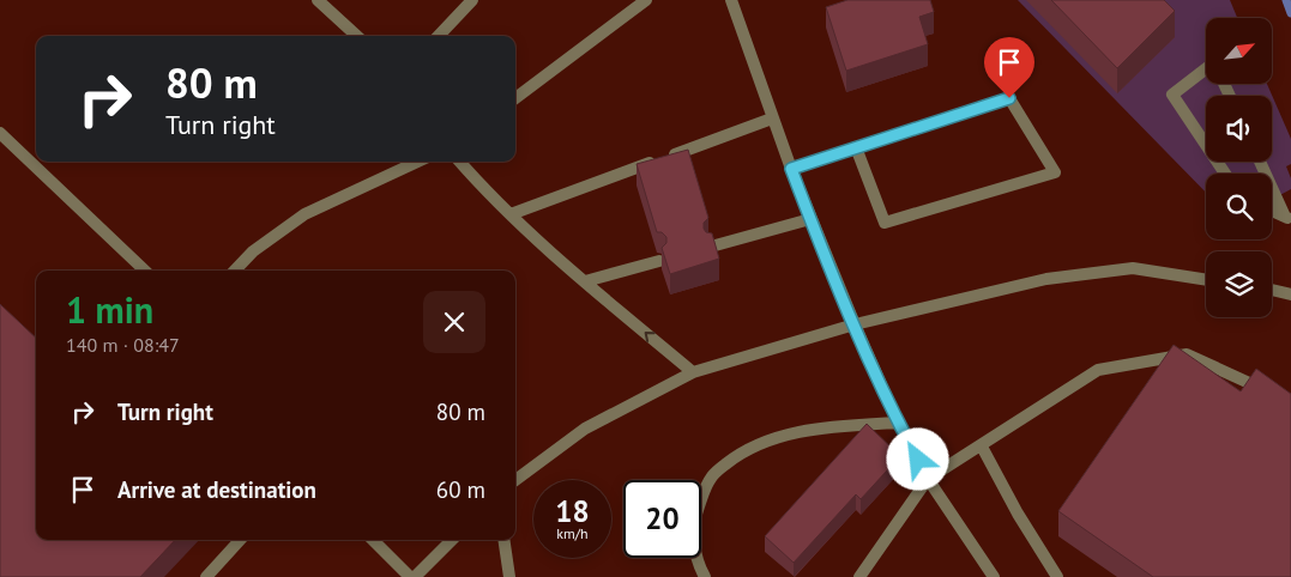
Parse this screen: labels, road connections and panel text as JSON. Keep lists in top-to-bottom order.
{
  "north": "top right",
  "page": {
    "turn": ["80 m", "Turn right"],
    "heading": ["1 min", "140 m · 08:47"],
    "list": [
      {
        "name": "Turn right",
        "value": "80 m"
      },
      {
        "name": "Arrive at destination",
        "value": "60 m"
      }
    ],
    "speed": "18 km/h",
    "limit": "20"
  }
}
